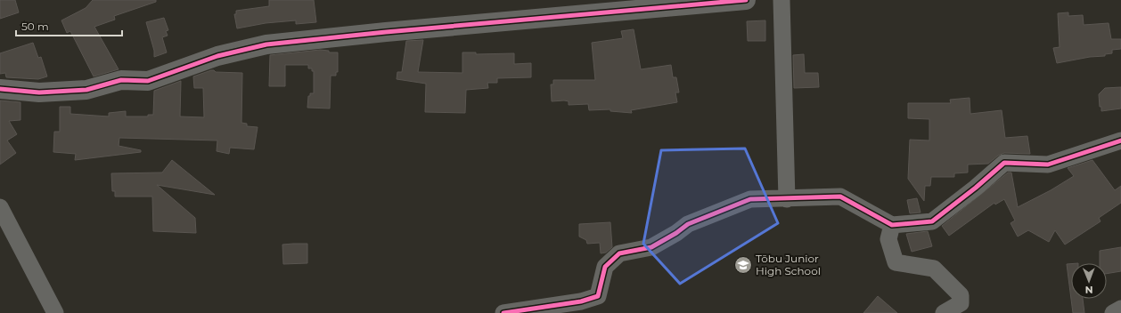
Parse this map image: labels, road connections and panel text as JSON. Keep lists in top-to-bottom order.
{
  "places": {
    "school or university": ["Tōbu Junior High School"]
  },
  "scale_bar": "50 m",
  "north": "bottom"
}
